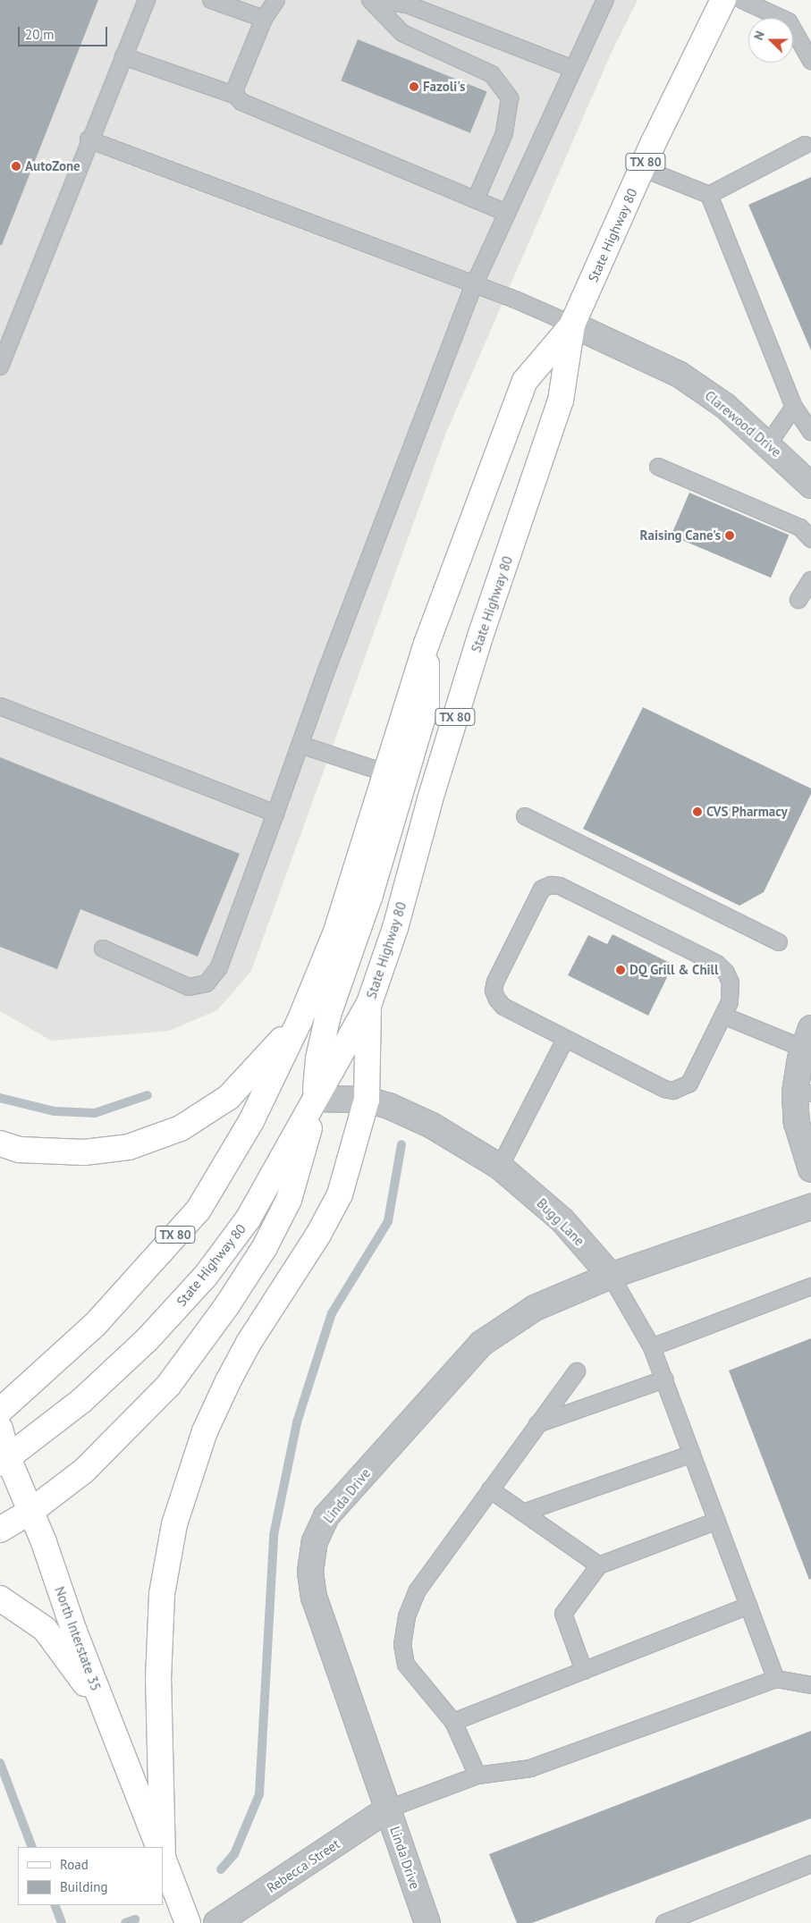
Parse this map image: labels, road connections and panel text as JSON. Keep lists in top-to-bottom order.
{
  "streets": {
    "main road": ["TX 80", "State Highway 80", "North Interstate 35"],
    "street": [
      "Clarewood Drive",
      "Bugg Lane",
      "Linda Drive",
      "Rebecca Street"
    ]
  },
  "crossings": [
    ["State Highway 80", "Clarewood Drive"],
    ["State Highway 80", "Bugg Lane"],
    ["State Highway 80", "North Interstate 35"],
    ["Bugg Lane", "Linda Drive"],
    ["Linda Drive", "Rebecca Street"]
  ],
  "places": [
    "Fazoli's",
    "AutoZone",
    "Raising Cane's",
    "CVS Pharmacy",
    "DQ Grill & Chill"
  ],
  "legend": ["Road", "Building"],
  "scale_bar": "20 m",
  "north": "left"
}
